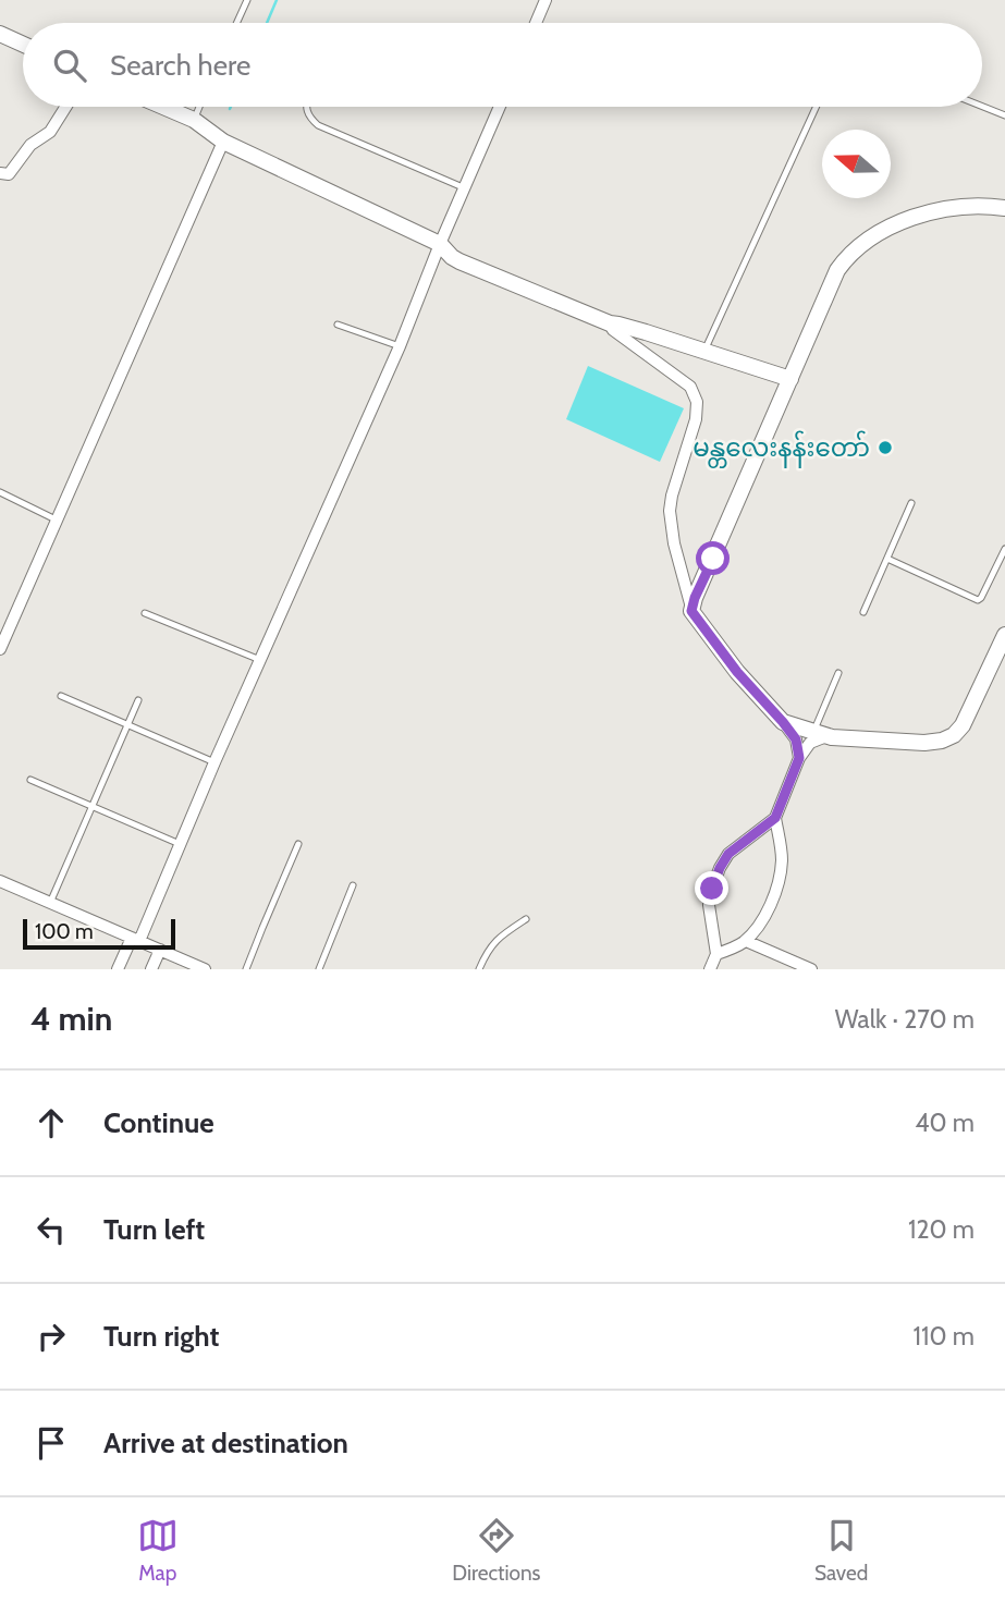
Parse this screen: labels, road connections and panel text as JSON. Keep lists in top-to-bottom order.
{
  "places": ["မန္တလေးနန်းတော်"],
  "scale_bar": "100 m",
  "north": "left",
  "page": {
    "search": "Search here",
    "scale": "100 m",
    "heading": ["4 min", "Walk · 270 m"],
    "list": [
      ["Continue", "40 m"],
      ["Turn left", "120 m"],
      ["Turn right", "110 m"],
      "Arrive at destination"
    ],
    "nav": ["Map", "Directions", "Saved"]
  }
}
